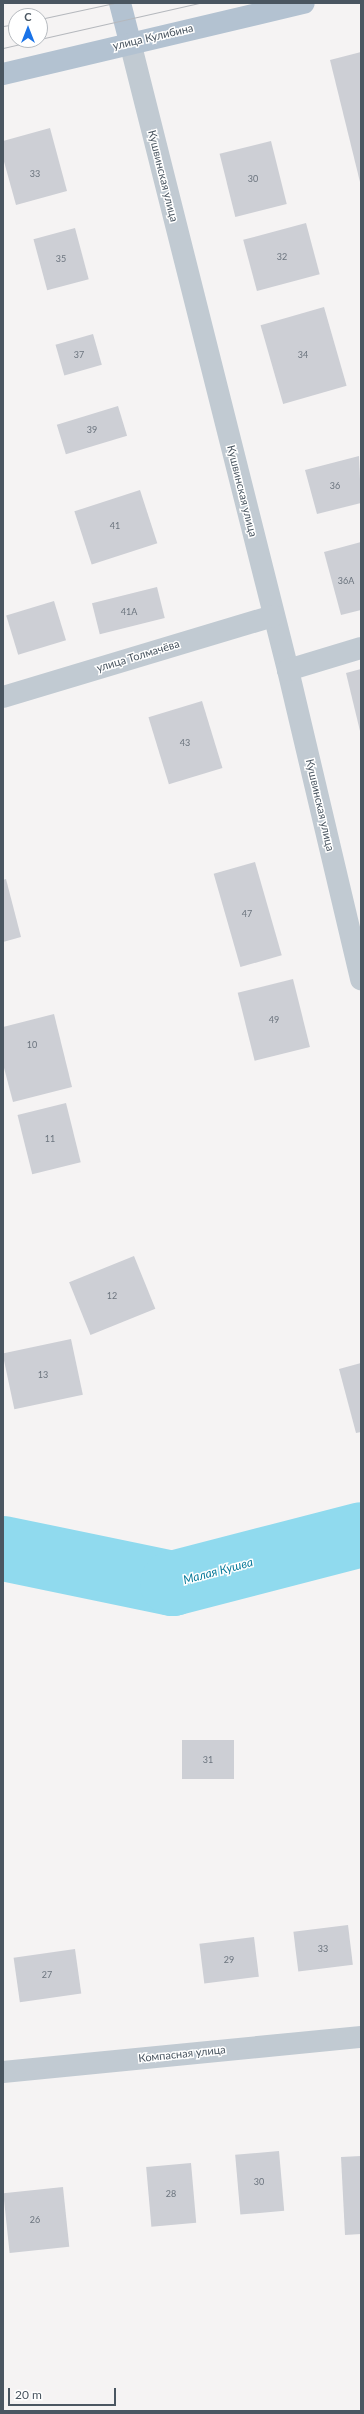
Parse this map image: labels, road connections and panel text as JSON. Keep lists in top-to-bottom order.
{
  "streets": {
    "main road": ["улица Кулибина", "Кушвинская улица"],
    "street": ["улица Толмачёва", "Компасная улица"]
  },
  "crossings": [
    ["улица Кулибина", "Кушвинская улица"],
    ["Кушвинская улица", "улица Толмачёва"]
  ],
  "water": ["Малая Кушва"],
  "house_numbers": [
    "33",
    "30",
    "32",
    "35",
    "37",
    "34",
    "39",
    "36",
    "41",
    "36А",
    "41А",
    "43",
    "47",
    "49",
    "10",
    "11",
    "12",
    "13",
    "31",
    "33",
    "29",
    "27",
    "30",
    "28",
    "26"
  ],
  "scale_bar": "20 m",
  "north": "top"
}
